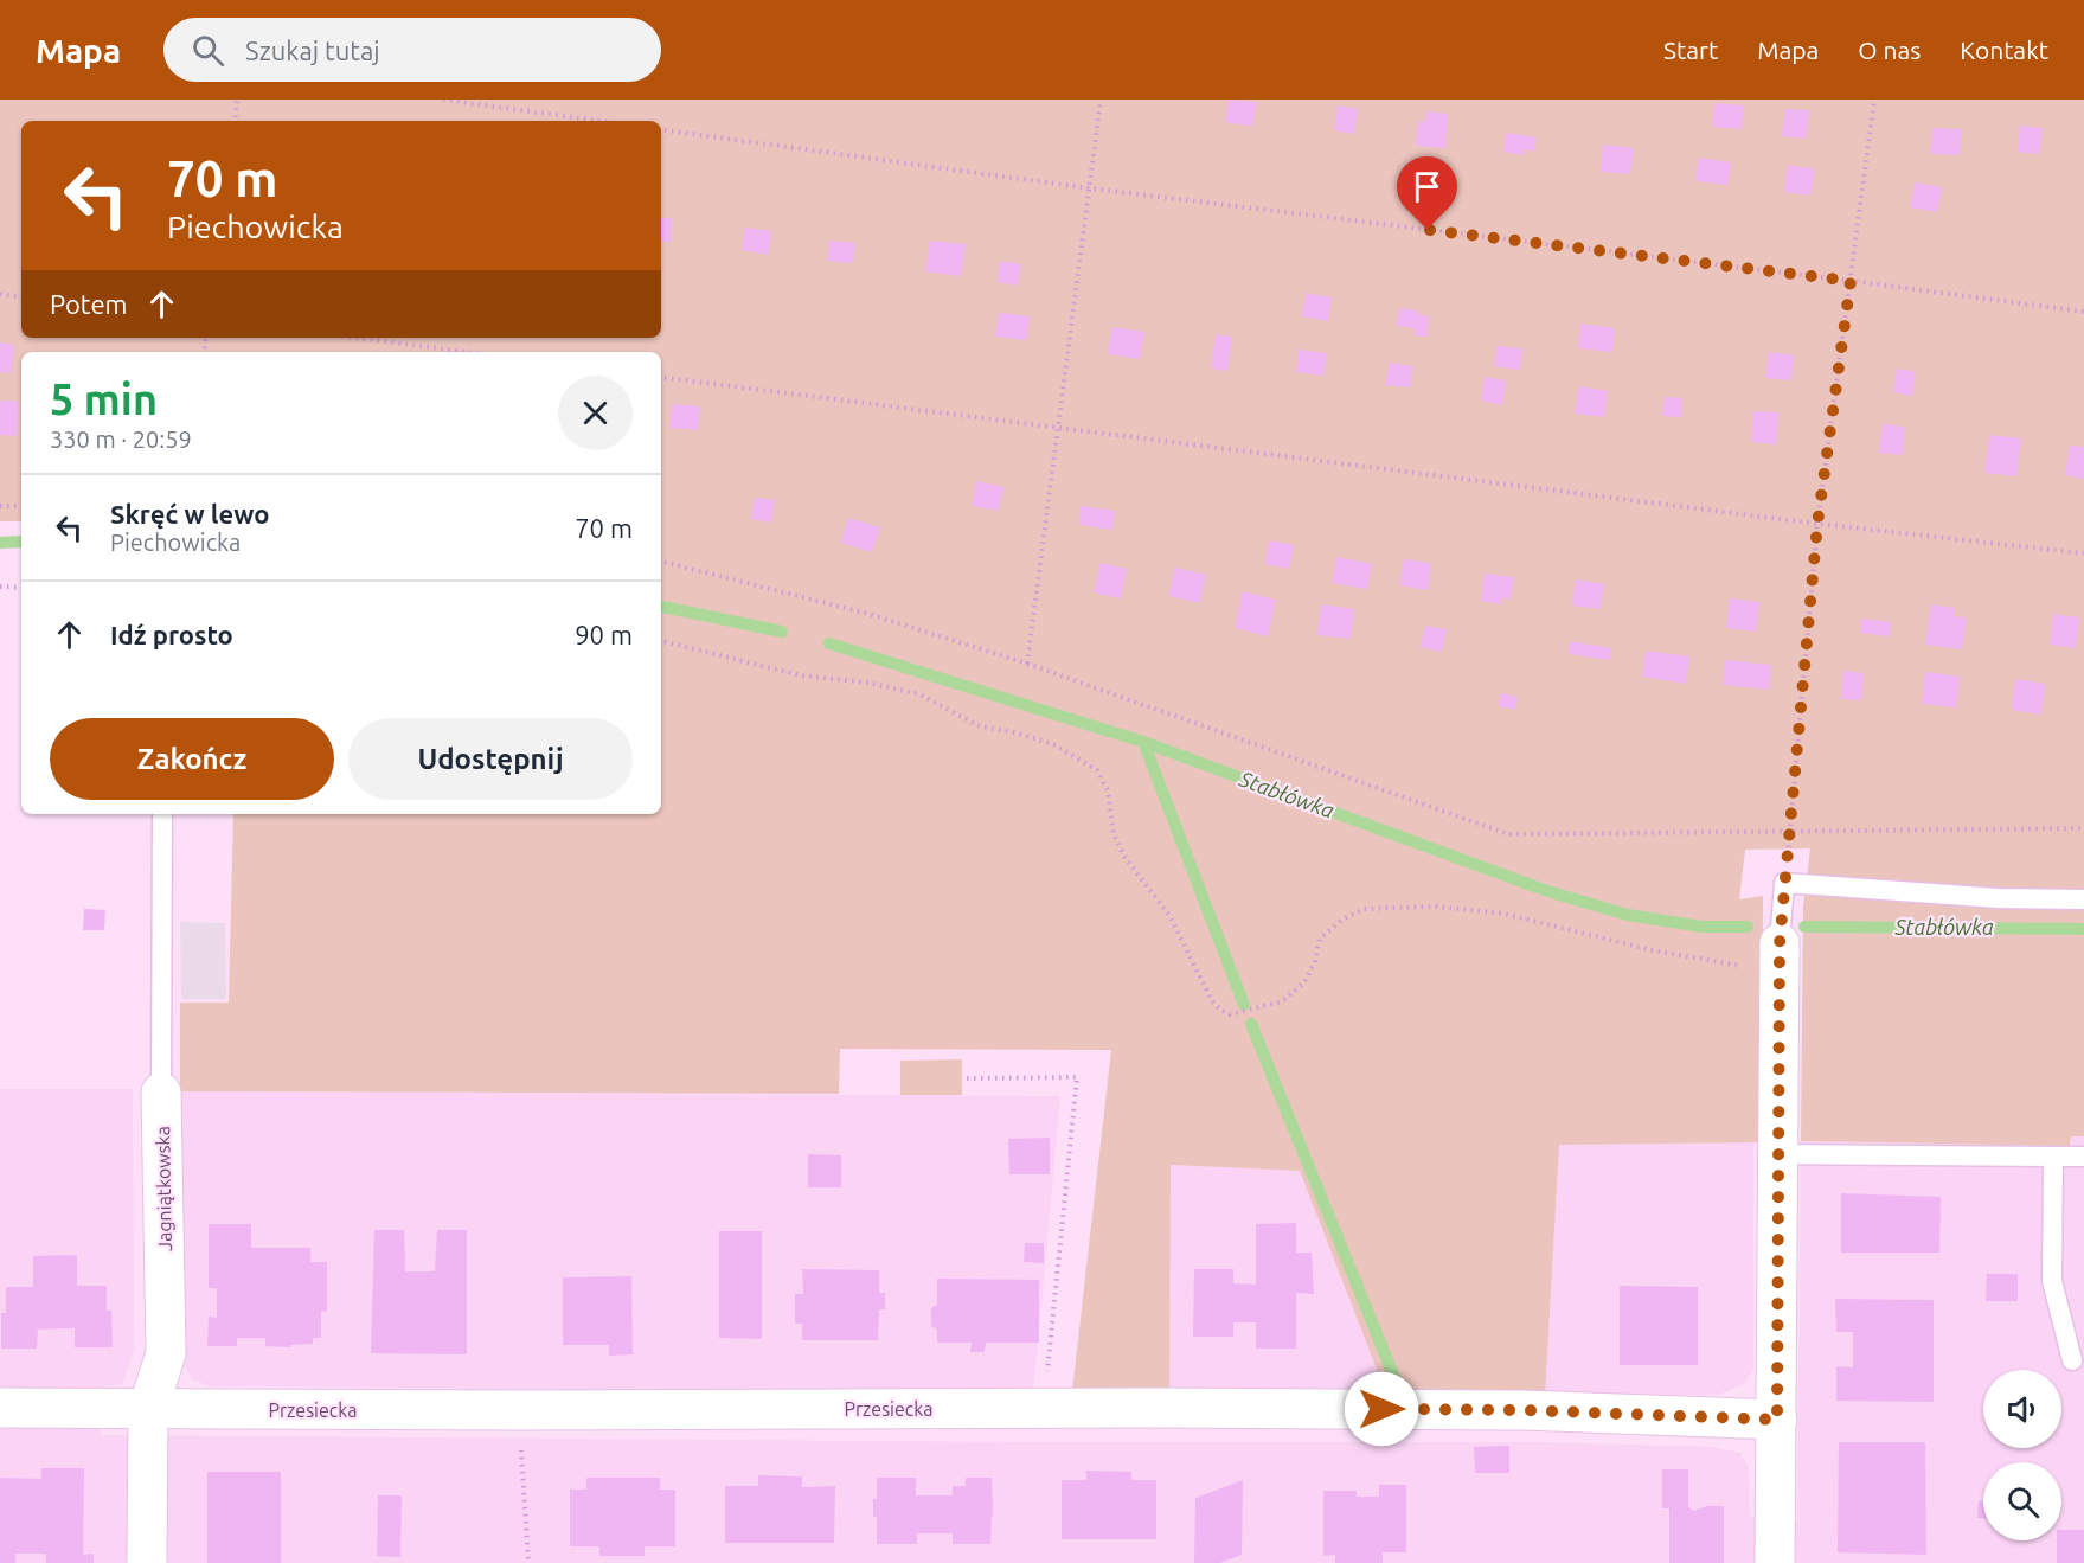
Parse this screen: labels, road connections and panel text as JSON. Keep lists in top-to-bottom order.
{
  "streets": {
    "street": ["Jagniątkowska", "Przesiecka"]
  },
  "crossings": [
    ["Jagniątkowska", "Przesiecka"]
  ],
  "water": ["Stabłówka"],
  "page": {
    "header": "Mapa",
    "search": "Szukaj tutaj",
    "nav": [
      "Start",
      "Mapa",
      "O nas",
      "Kontakt"
    ],
    "turn": ["70 m", "Piechowicka"],
    "then": "Potem",
    "heading": ["5 min", "330 m · 20:59"],
    "list": [
      {
        "name": "Skręć w lewo",
        "note": "Piechowicka",
        "value": "70 m"
      },
      {
        "name": "Idź prosto",
        "value": "90 m"
      }
    ],
    "buttons": ["Zakończ", "Udostępnij"]
  }
}
